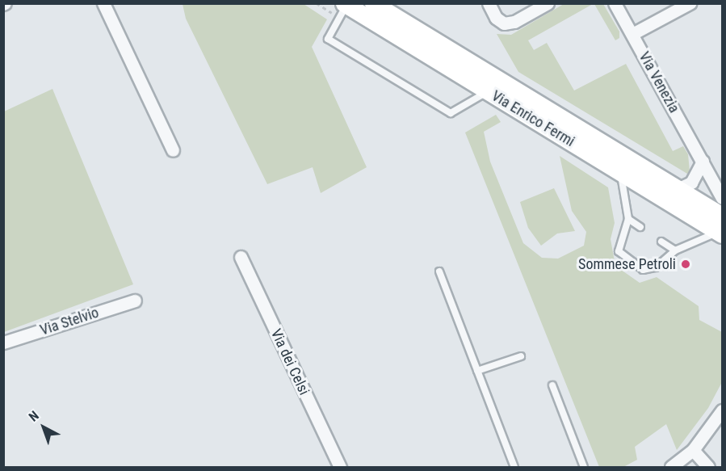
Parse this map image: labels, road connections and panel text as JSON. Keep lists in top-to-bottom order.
{
  "streets": {
    "street": [
      "Via Venezia",
      "Via Enrico Fermi",
      "Via Stelvio",
      "Via dei Celsi"
    ]
  },
  "places": ["Sommese Petroli"],
  "north": "top left"
}
